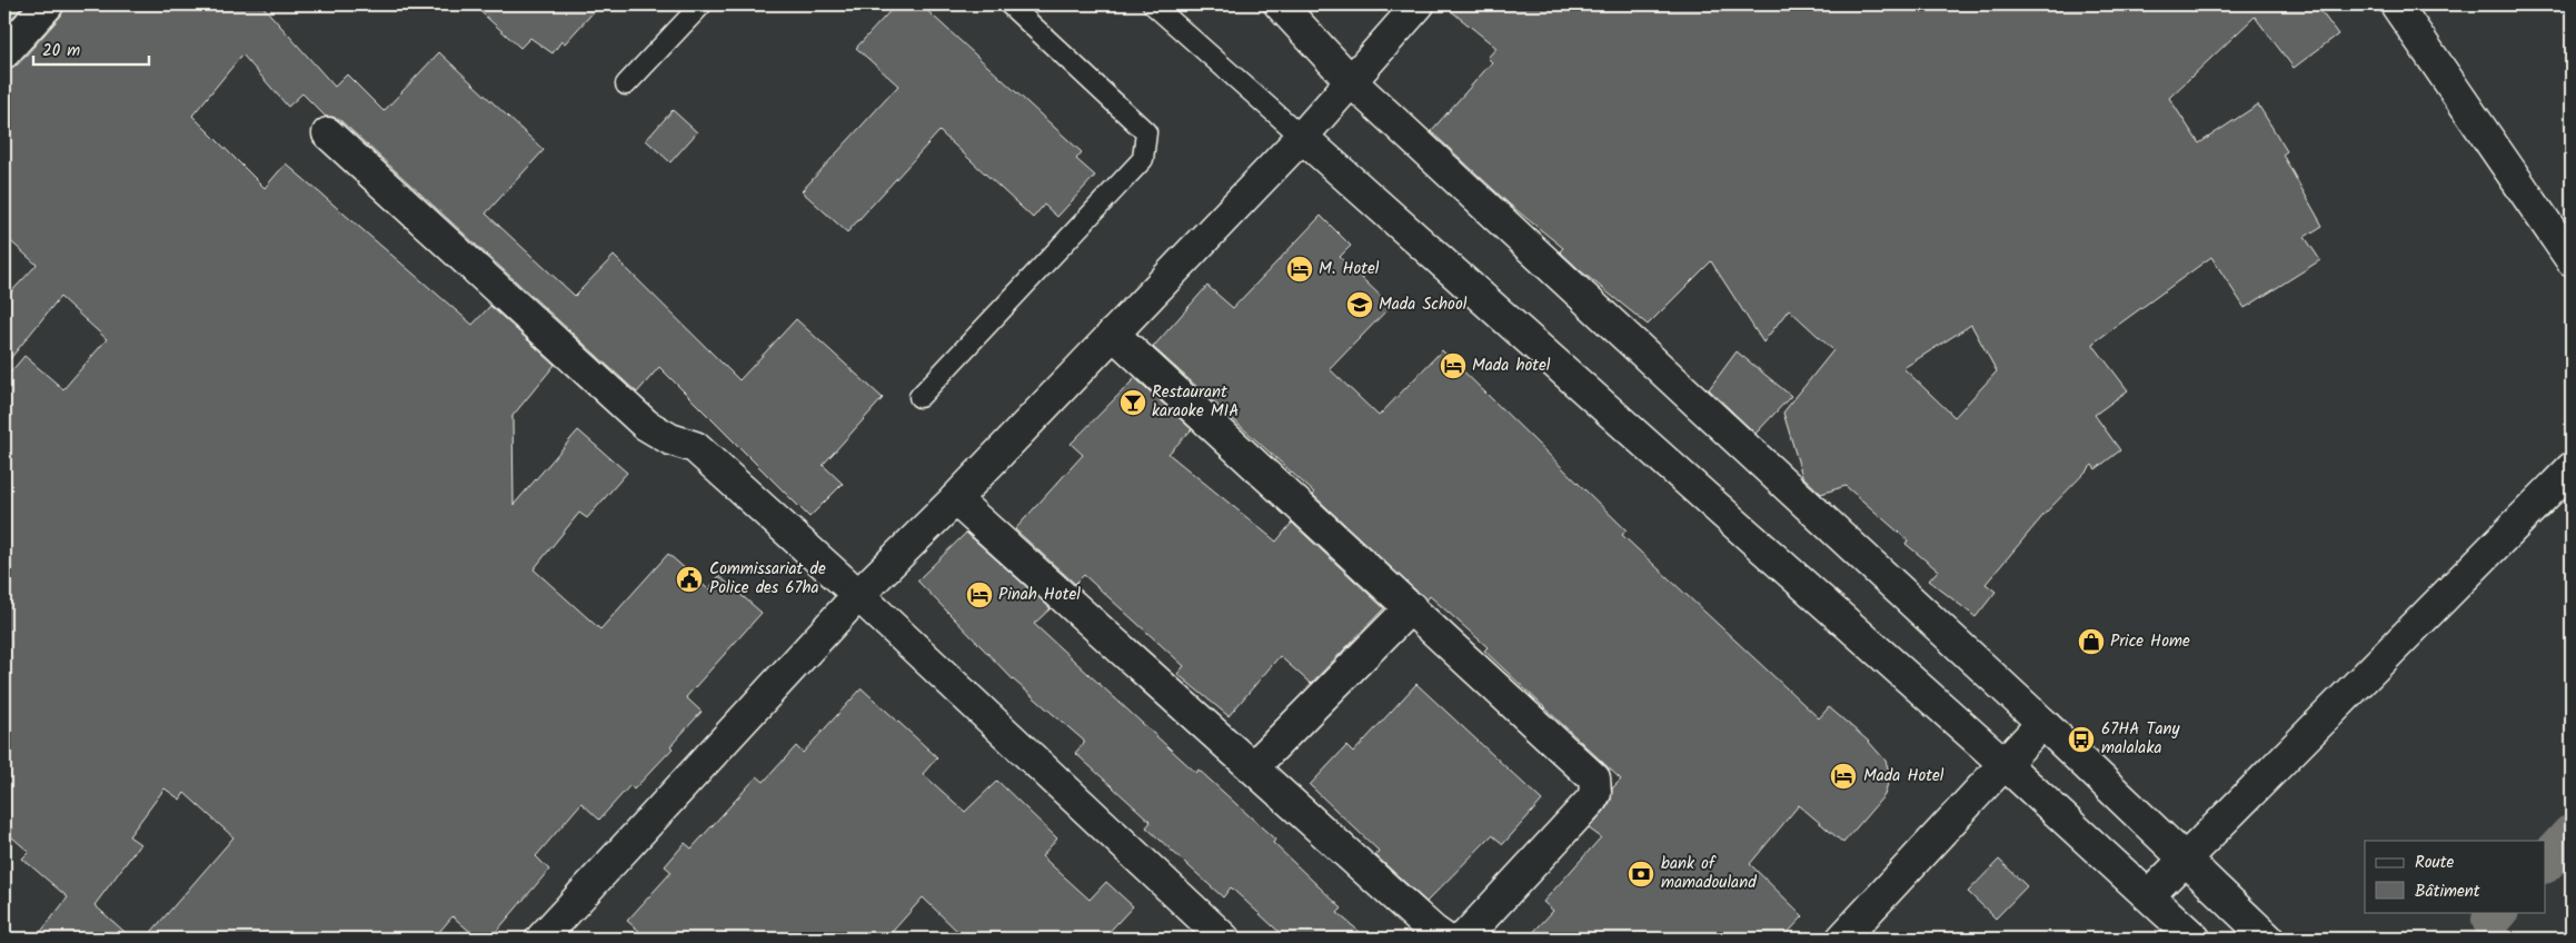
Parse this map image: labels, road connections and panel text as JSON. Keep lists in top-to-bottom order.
{
  "places": {
    "hotel": [
      "M. Hotel",
      "Mada hotel",
      "Pinah Hotel",
      "Mada Hotel"
    ],
    "school or university": ["Mada School"],
    "bar": ["Restaurant karaoke MIA"],
    "public building": ["Commissariat de Police des 67ha"],
    "shop": ["Price Home"],
    "bus stop": ["67HA Tany malalaka"],
    "bank": ["bank of mamadouland"]
  },
  "legend": ["Route", "Bâtiment"],
  "scale_bar": "20 m"
}
